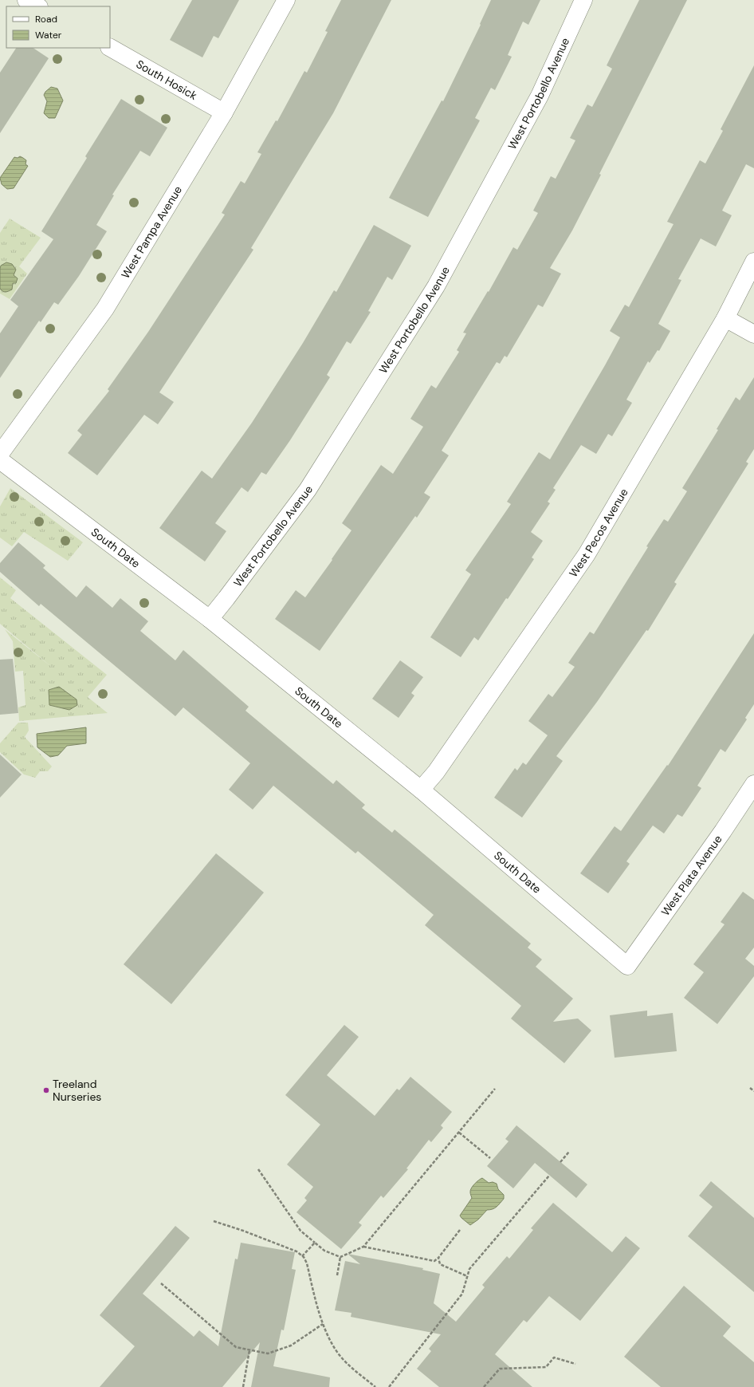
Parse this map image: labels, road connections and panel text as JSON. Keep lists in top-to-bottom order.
{
  "streets": {
    "street": [
      "South Hosick",
      "West Portobello Avenue",
      "West Pampa Avenue",
      "West Pecos Avenue",
      "South Date",
      "West Plata Avenue"
    ]
  },
  "crossings": [
    ["South Hosick", "West Pampa Avenue"],
    ["West Portobello Avenue", "South Date"],
    ["West Pecos Avenue", "South Date"],
    ["South Date", "West Plata Avenue"]
  ],
  "places": ["Treeland Nurseries"],
  "legend": ["Road", "Water"]
}
